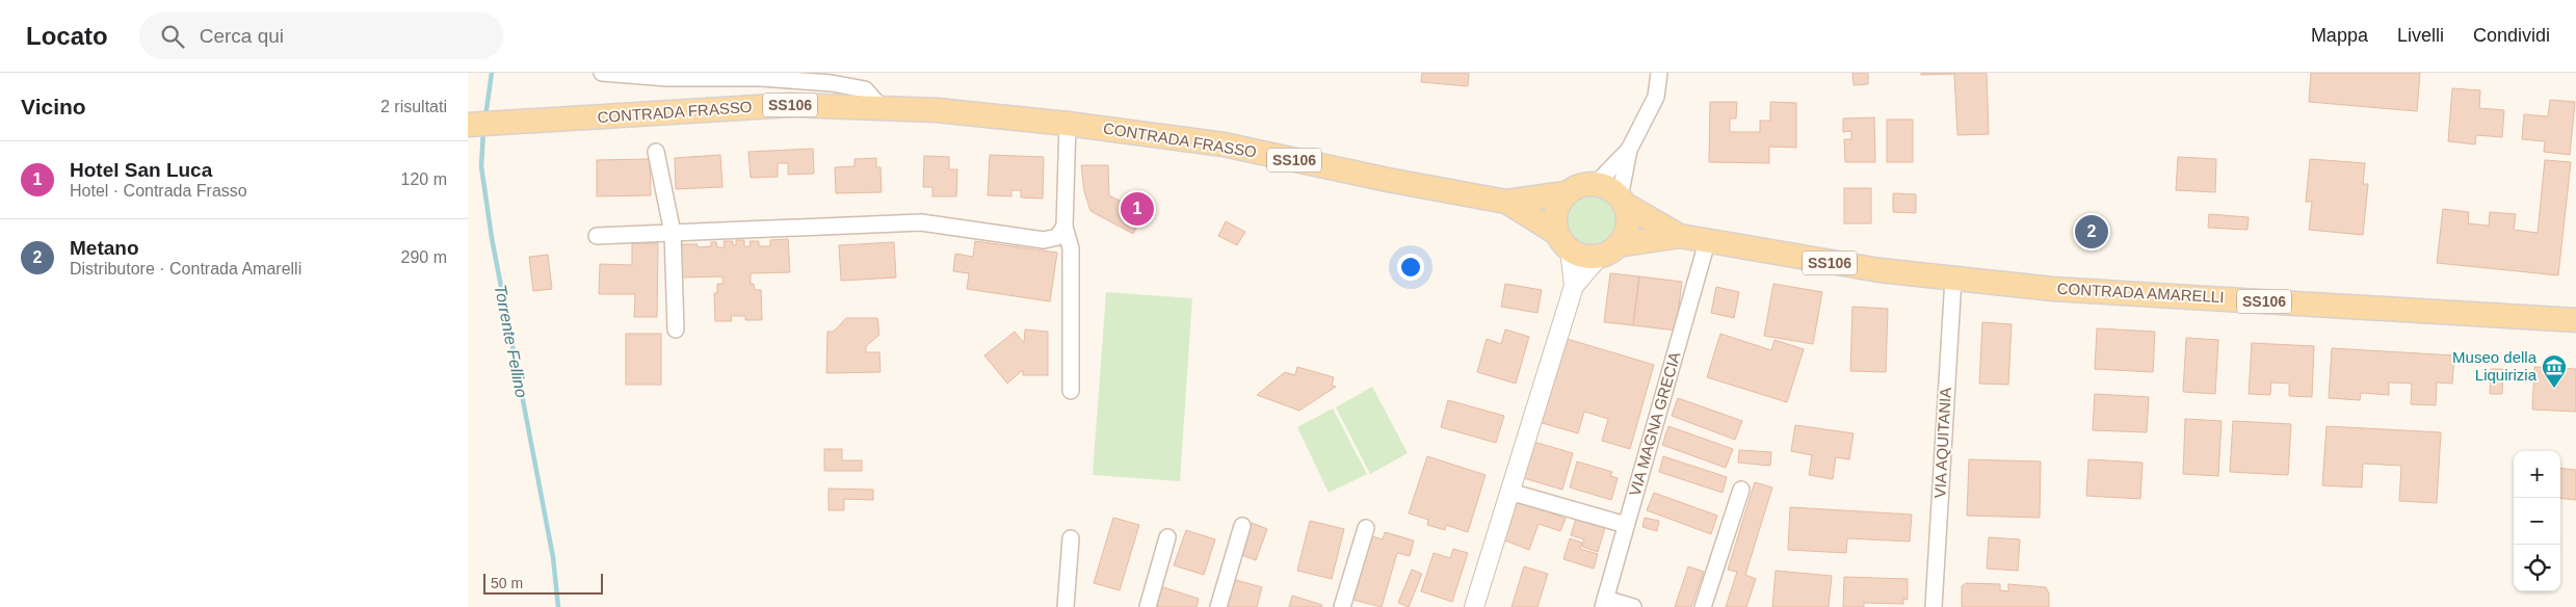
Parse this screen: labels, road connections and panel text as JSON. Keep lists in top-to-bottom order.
{
  "streets": {
    "main road": ["SS106", "CONTRADA FRASSO", "CONTRADA AMARELLI"],
    "street": ["VIA MAGNA GRECIA", "VIA AQUITANIA"]
  },
  "crossings": [
    ["SS106", "CONTRADA FRASSO"],
    ["SS106", "CONTRADA AMARELLI"],
    ["SS106", "VIA MAGNA GRECIA"],
    ["SS106", "VIA AQUITANIA"],
    ["CONTRADA AMARELLI", "VIA AQUITANIA"]
  ],
  "water": ["Torrente Fellino"],
  "places": {
    "museum": ["Museo della Liquirizia"]
  },
  "scale_bar": "50 m",
  "page": {
    "header": "Locato",
    "search": "Cerca qui",
    "nav": ["Mappa", "Livelli", "Condividi"],
    "heading": ["Vicino", "2 risultati"],
    "list": [
      {
        "mark": "1",
        "name": "Hotel San Luca",
        "note": "Hotel · Contrada Frasso",
        "value": "120 m"
      },
      {
        "mark": "2",
        "name": "Metano",
        "note": "Distributore · Contrada Amarelli",
        "value": "290 m"
      }
    ],
    "pins": ["1", "2"],
    "map_buttons": ["+", "−"],
    "scale": "50 m"
  }
}
